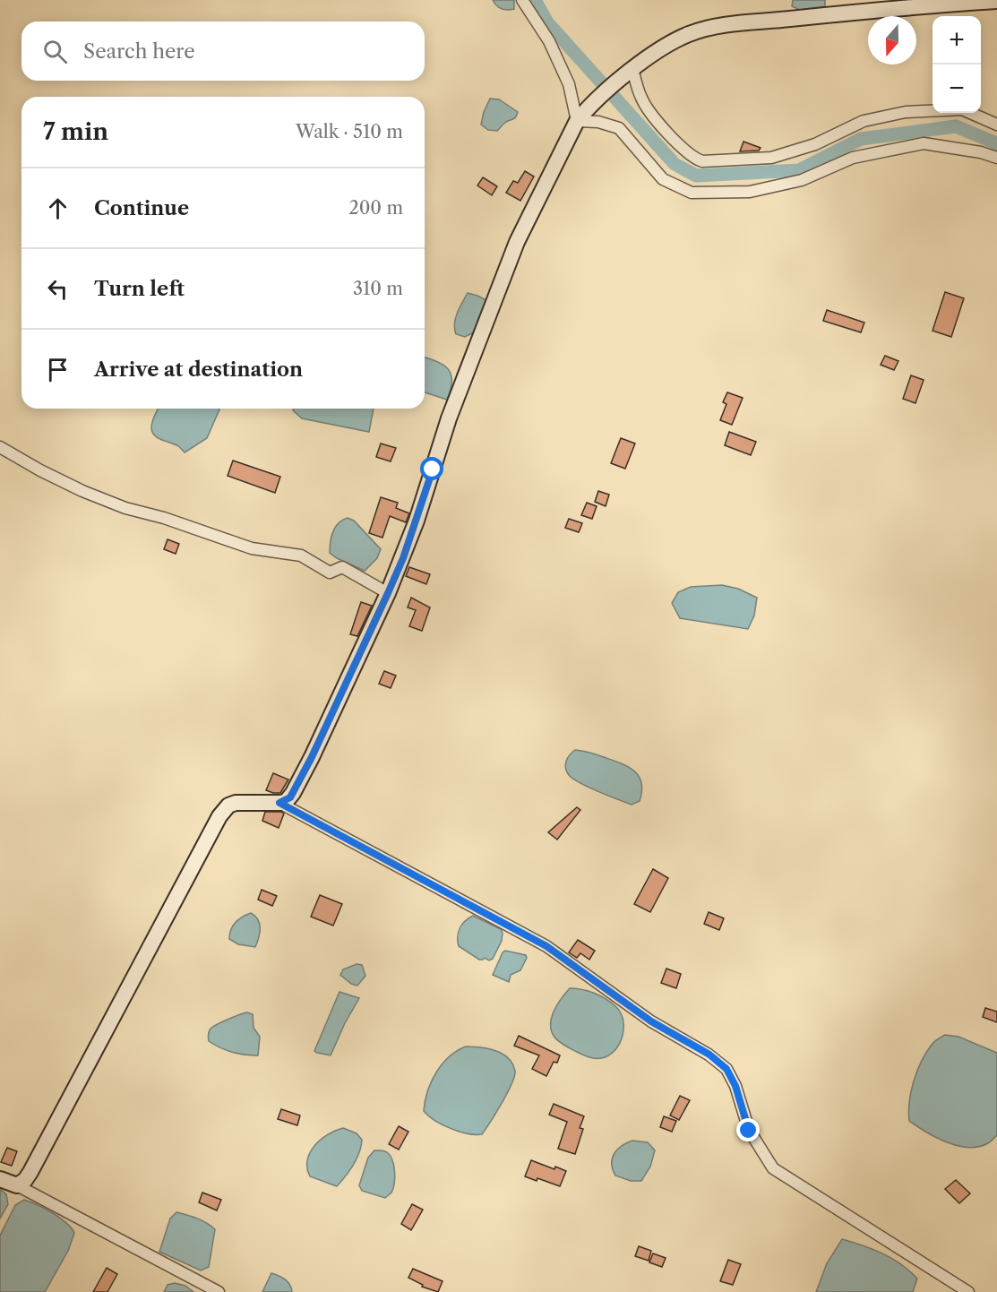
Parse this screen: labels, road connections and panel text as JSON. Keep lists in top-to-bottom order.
{
  "north": "bottom",
  "page": {
    "map_buttons": ["+", "−"],
    "search": "Search here",
    "heading": ["7 min", "Walk · 510 m"],
    "list": [
      ["Continue", "200 m"],
      ["Turn left", "310 m"],
      "Arrive at destination"
    ]
  }
}
